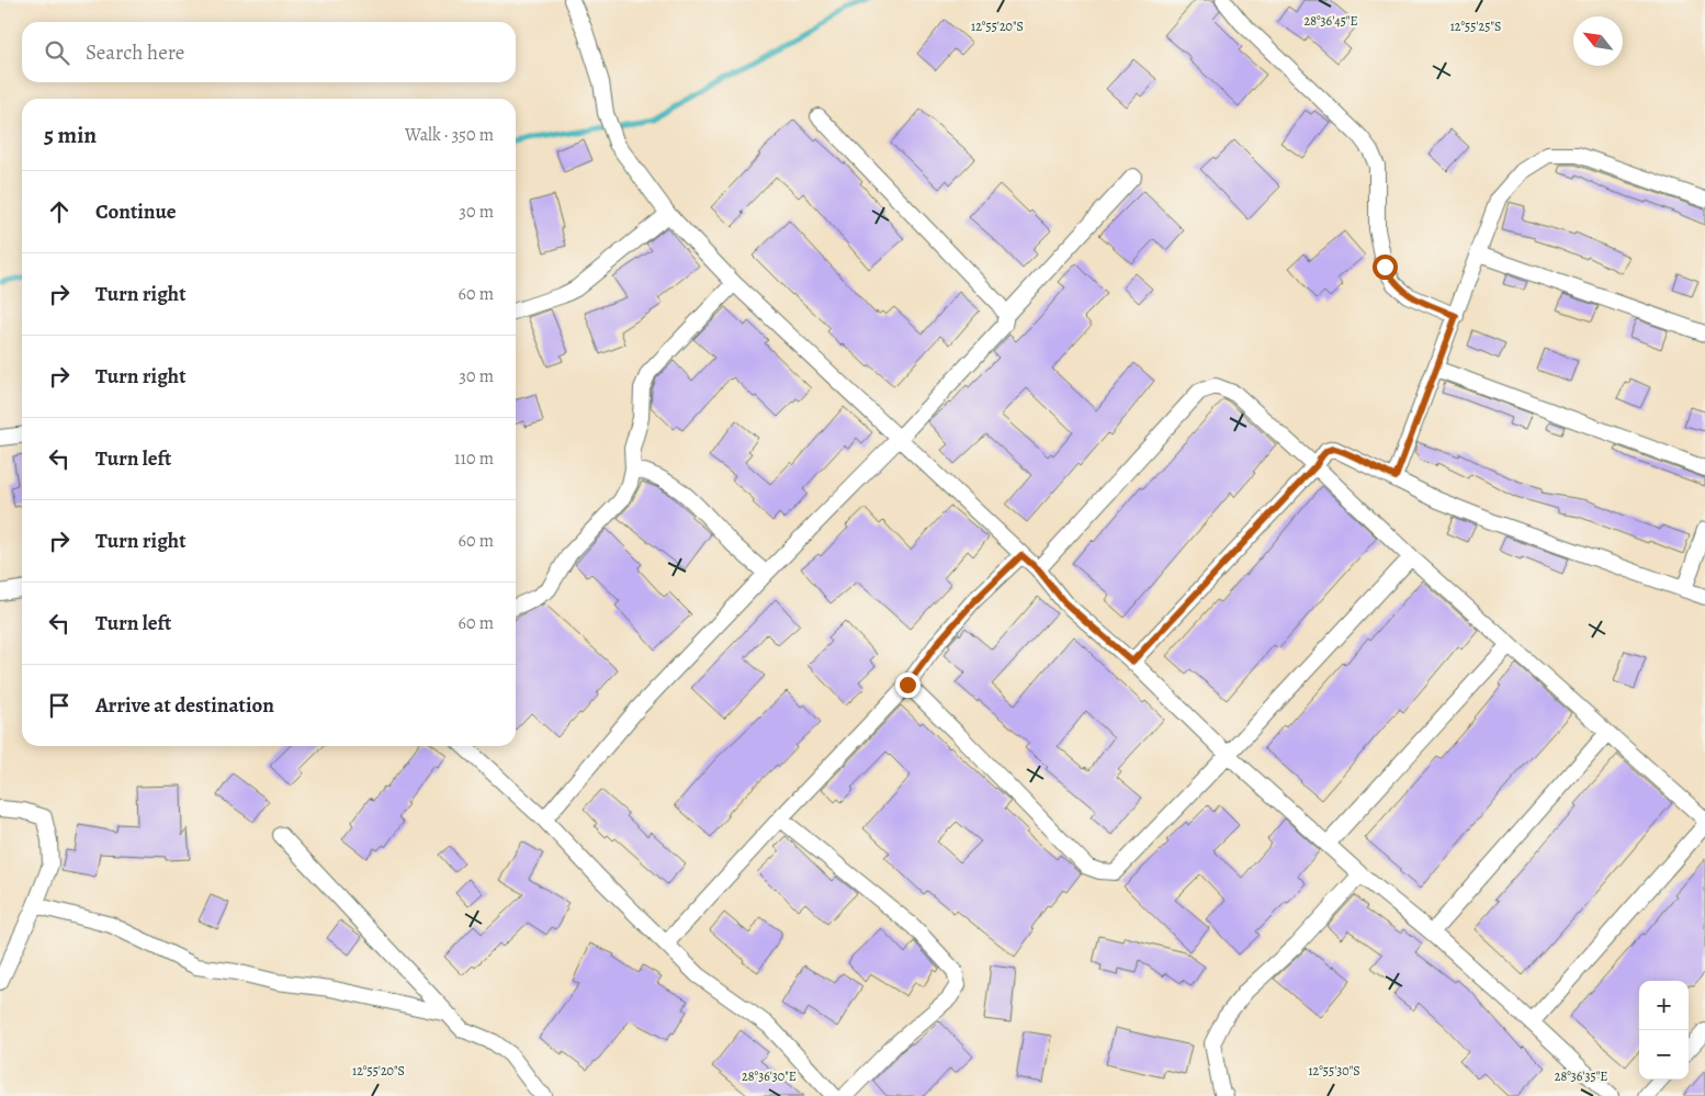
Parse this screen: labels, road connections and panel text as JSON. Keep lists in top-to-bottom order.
{
  "north": "top left",
  "page": {
    "search": "Search here",
    "heading": ["5 min", "Walk · 350 m"],
    "list": [
      ["Continue", "30 m"],
      ["Turn right", "60 m"],
      ["Turn right", "30 m"],
      ["Turn left", "110 m"],
      ["Turn right", "60 m"],
      ["Turn left", "60 m"],
      "Arrive at destination"
    ],
    "map_buttons": ["+", "−"]
  },
  "coordinates": [
    "28°36'45\"E",
    "12°55'20\"S",
    "12°55'25\"S",
    "12°55'30\"S",
    "28°36'30\"E",
    "28°36'35\"E"
  ]
}
